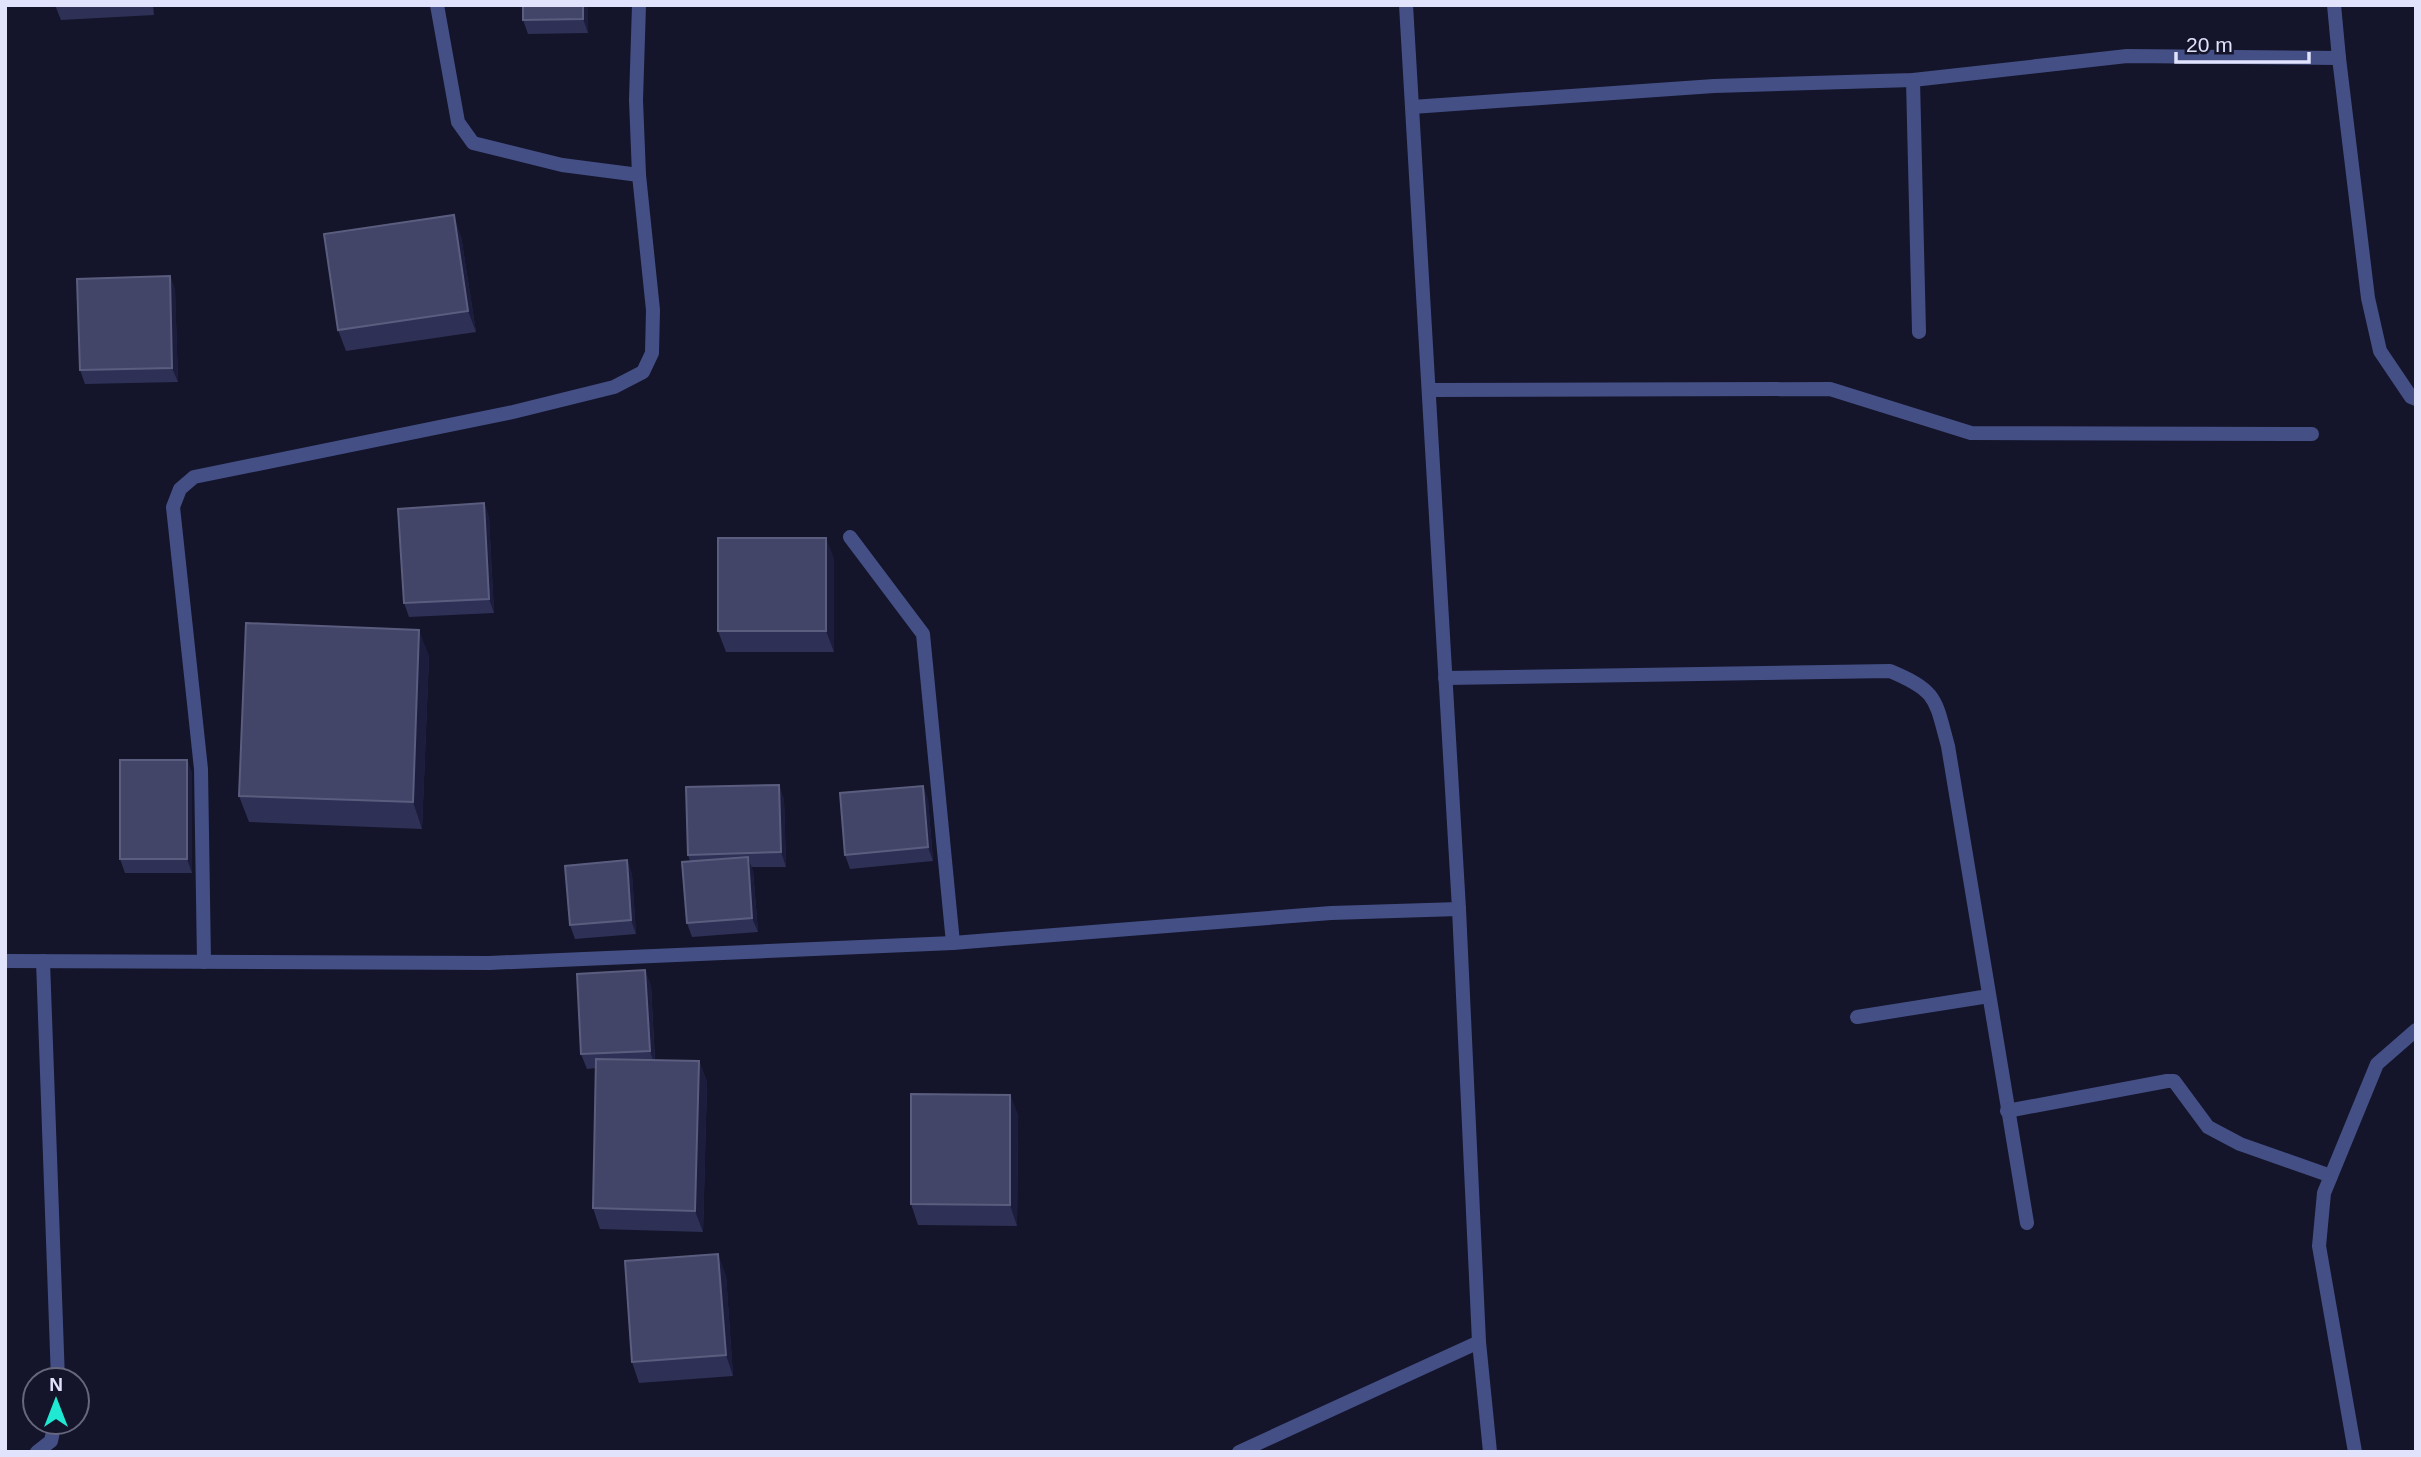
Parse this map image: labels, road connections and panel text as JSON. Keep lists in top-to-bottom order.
{
  "scale_bar": "20 m",
  "north": "top"
}
